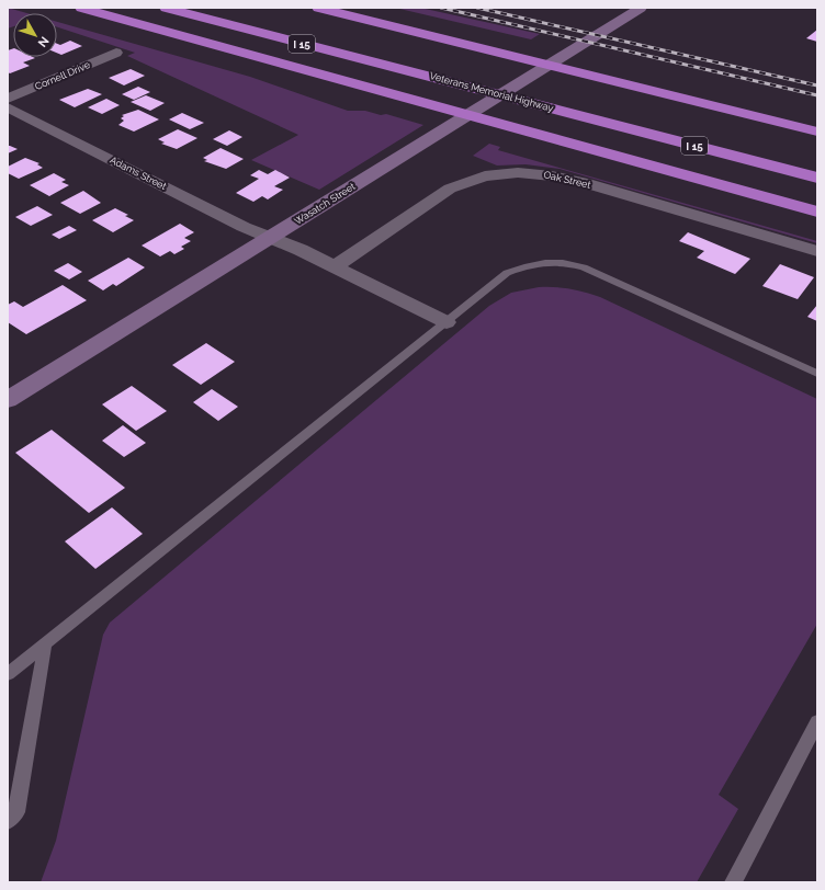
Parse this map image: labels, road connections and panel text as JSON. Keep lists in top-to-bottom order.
{
  "streets": {
    "highway": ["I 15", "Veterans Memorial Highway"],
    "street": [
      "Cornell Drive",
      "Adams Street",
      "Oak Street",
      "Wasatch Street"
    ]
  },
  "crossings": [
    ["Adams Street", "Wasatch Street"]
  ],
  "north": "bottom right"
}
